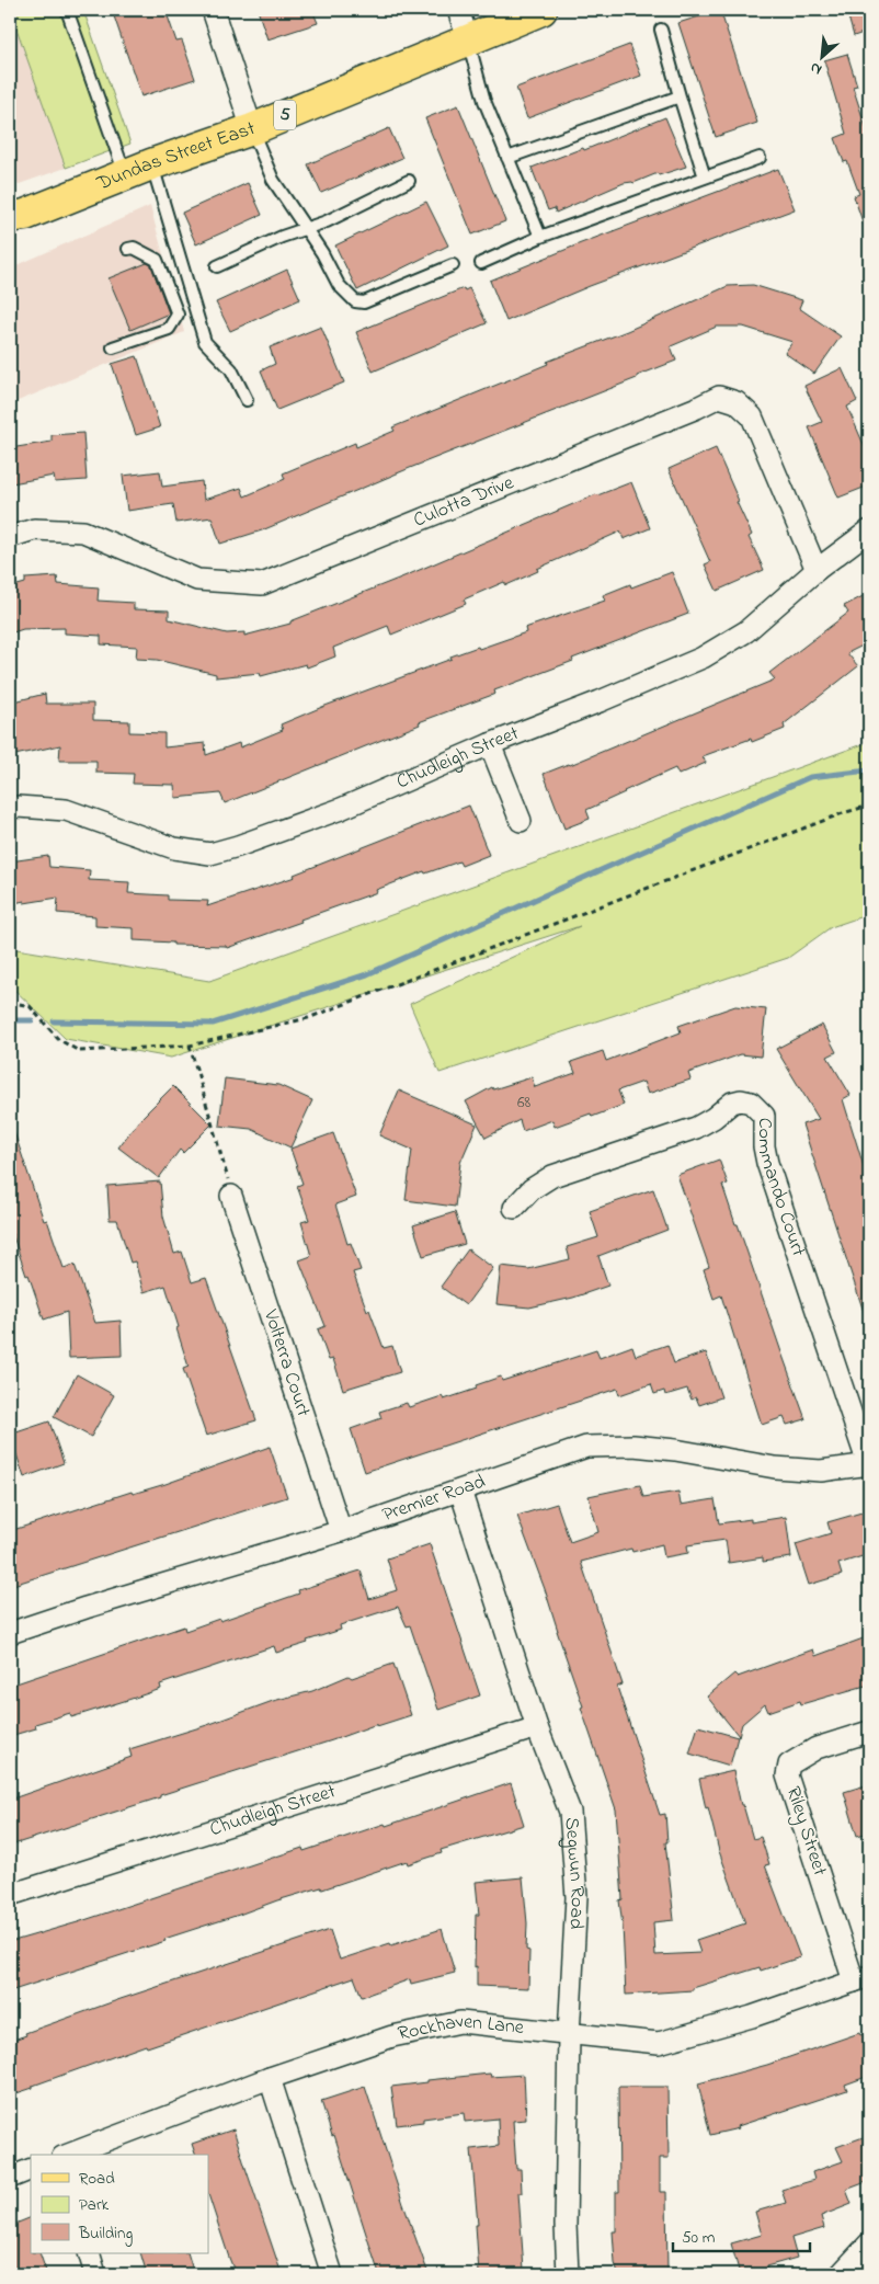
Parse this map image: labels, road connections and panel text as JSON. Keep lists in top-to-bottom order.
{
  "streets": {
    "main road": ["5", "Dundas Street East"],
    "street": [
      "Culotta Drive",
      "Chudleigh Street",
      "Commando Court",
      "Volterra Court",
      "Premier Road",
      "Riley Street",
      "Segwun Road",
      "Rockhaven Lane"
    ]
  },
  "crossings": [
    ["Culotta Drive", "Chudleigh Street"],
    ["Chudleigh Street", "Segwun Road"],
    ["Commando Court", "Premier Road"],
    ["Volterra Court", "Premier Road"],
    ["Premier Road", "Segwun Road"],
    ["Riley Street", "Rockhaven Lane"],
    ["Segwun Road", "Rockhaven Lane"]
  ],
  "house_numbers": ["68"],
  "legend": ["Road", "Park", "Building"],
  "scale_bar": "50 m",
  "north": "bottom left"
}
